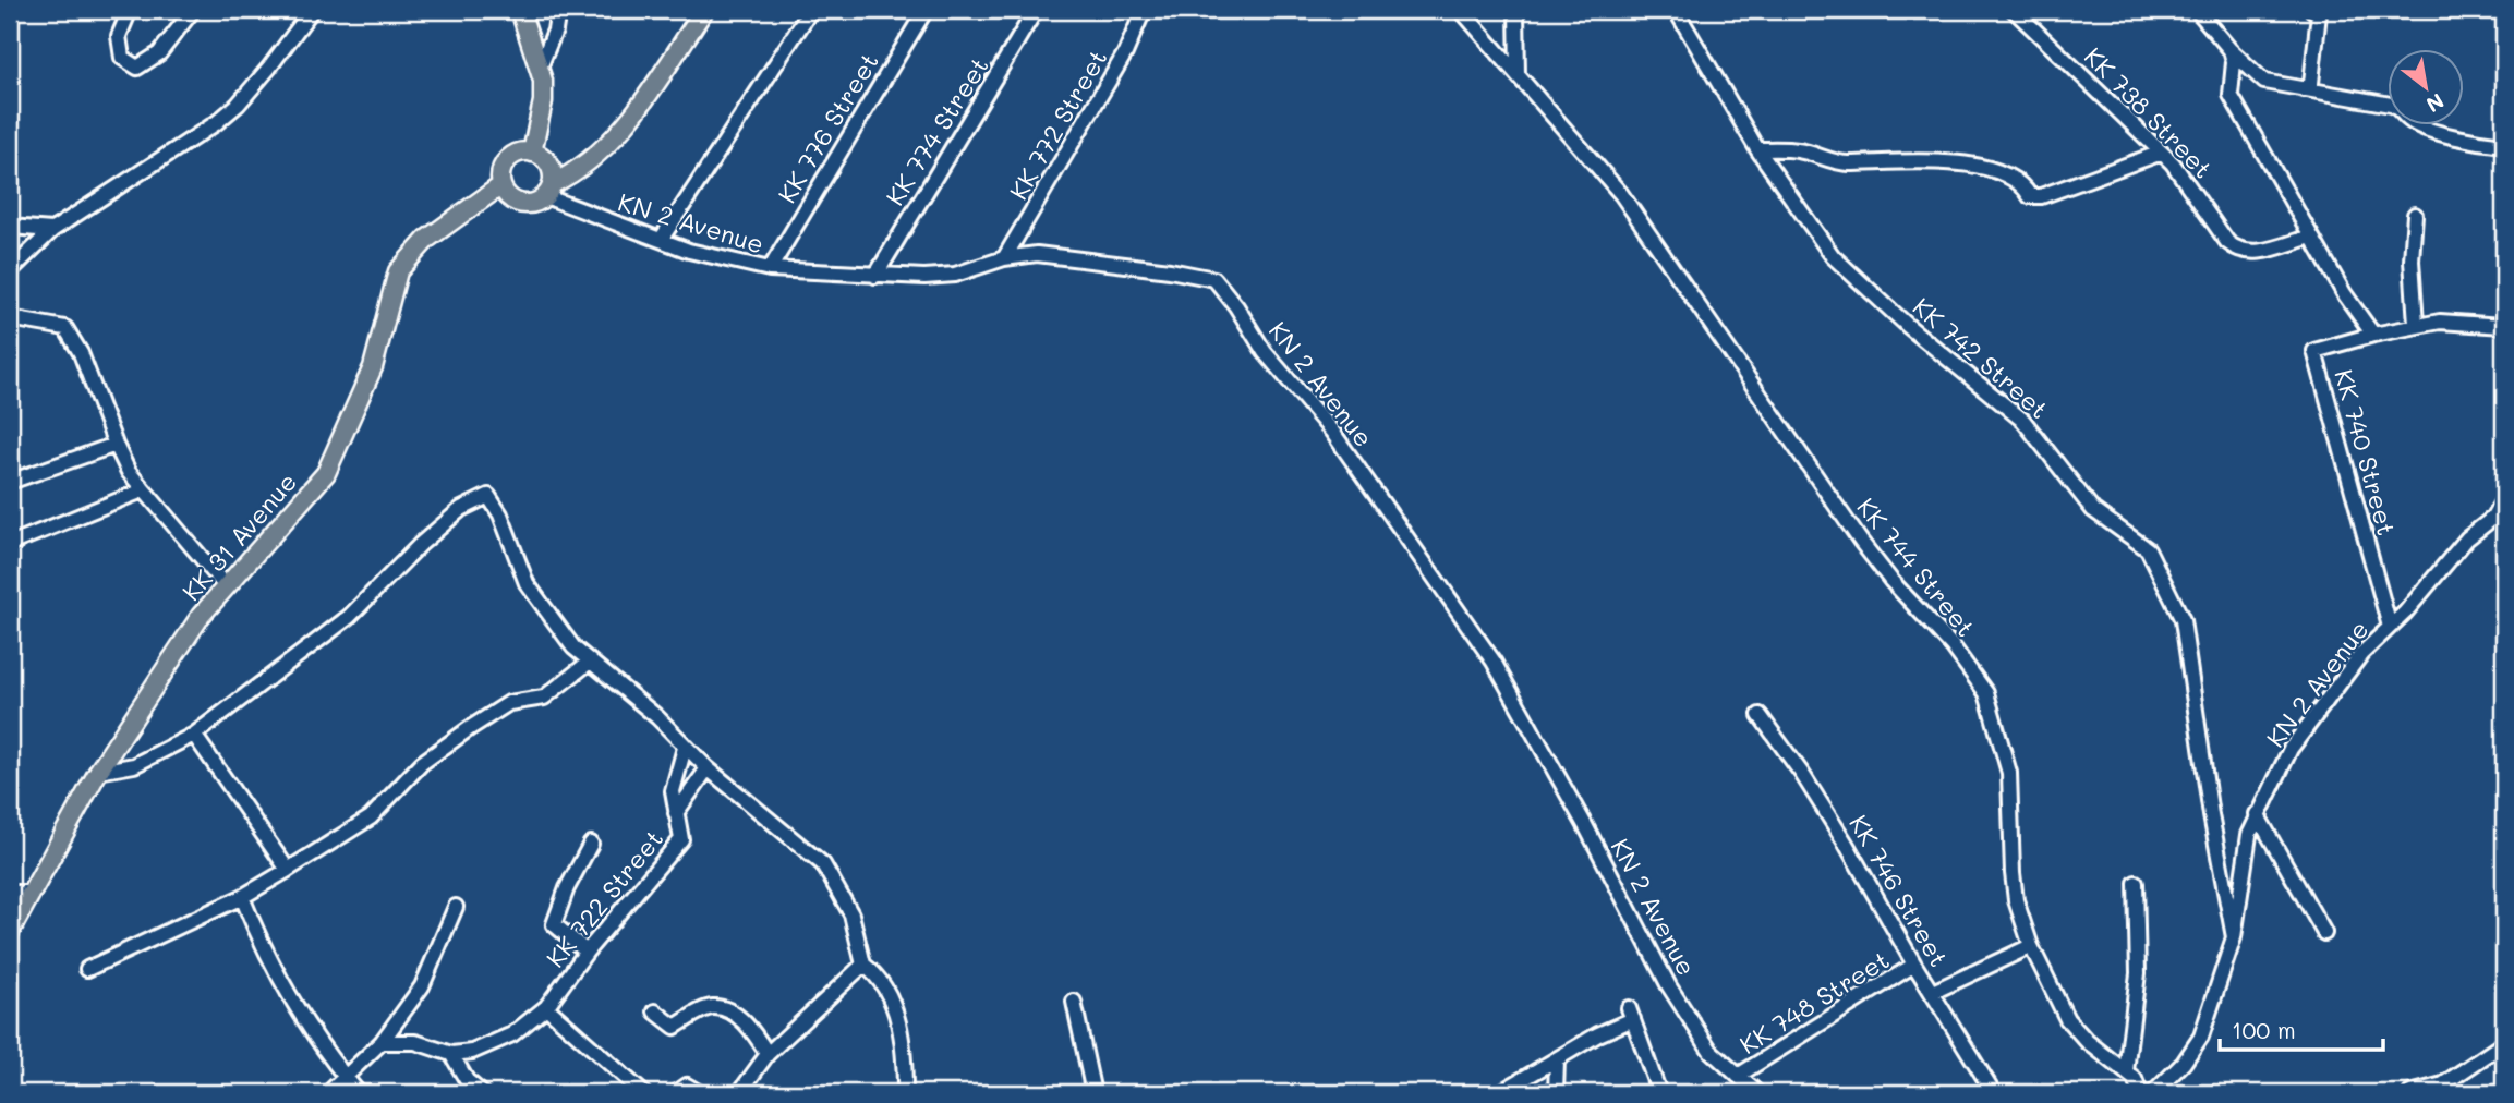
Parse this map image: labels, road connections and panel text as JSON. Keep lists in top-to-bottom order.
{
  "streets": {
    "main road": ["KK 31 Avenue"],
    "street": [
      "KK 738 Street",
      "KK 772 Street",
      "KK 776 Street",
      "KK 774 Street",
      "KN 2 Avenue",
      "KK 742 Street",
      "KK 740 Street",
      "KK 744 Street",
      "KK 746 Street",
      "KK 722 Street",
      "KK 748 Street"
    ]
  },
  "crossings": [
    ["KK 772 Street", "KN 2 Avenue"],
    ["KK 776 Street", "KN 2 Avenue"],
    ["KK 774 Street", "KN 2 Avenue"],
    ["KN 2 Avenue", "KK 742 Street"],
    ["KN 2 Avenue", "KK 740 Street"],
    ["KN 2 Avenue", "KK 31 Avenue"],
    ["KN 2 Avenue", "KK 748 Street"],
    ["KK 746 Street", "KK 748 Street"]
  ],
  "scale_bar": "100 m",
  "north": "bottom right"
}
